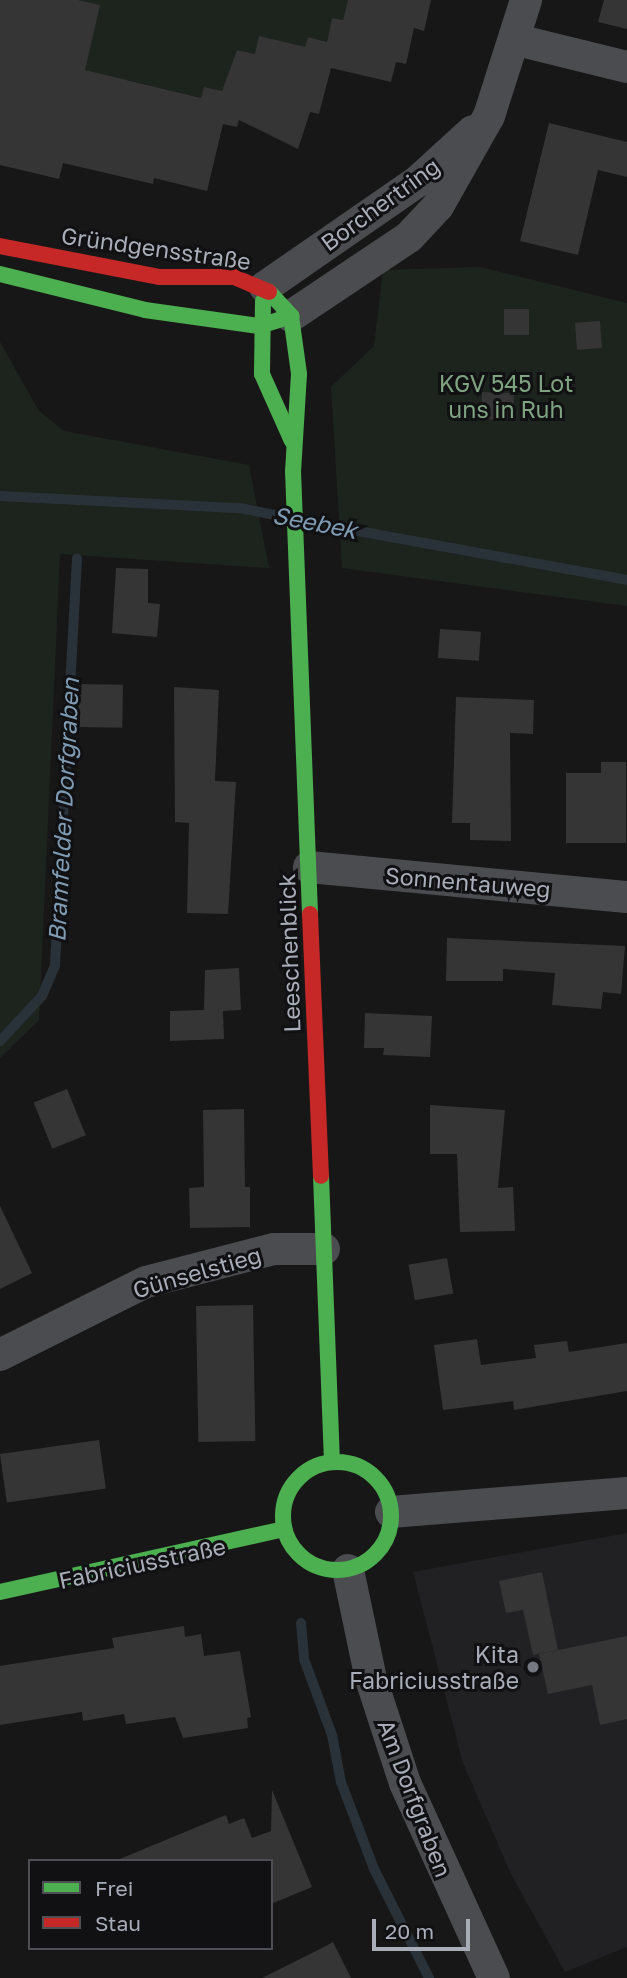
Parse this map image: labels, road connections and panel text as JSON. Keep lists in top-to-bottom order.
{
  "streets": {
    "street": [
      "Borchertring",
      "Gründgensstraße",
      "Sonnentauweg",
      "Leeschenblick",
      "Günselstieg",
      "Fabriciusstraße",
      "Am Dorfgraben"
    ]
  },
  "crossings": [
    ["Borchertring", "Gründgensstraße"],
    ["Borchertring", "Leeschenblick"],
    ["Gründgensstraße", "Leeschenblick"],
    ["Sonnentauweg", "Leeschenblick"],
    ["Leeschenblick", "Günselstieg"],
    ["Leeschenblick", "Fabriciusstraße"],
    ["Leeschenblick", "Am Dorfgraben"],
    ["Fabriciusstraße", "Am Dorfgraben"]
  ],
  "water": ["Seebek", "Bramfelder Dorfgraben"],
  "parks": ["KGV 545 Lot uns in Ruh"],
  "places": ["Kita Fabriciusstraße"],
  "legend": ["Frei", "Stau"],
  "scale_bar": "20 m"
}
